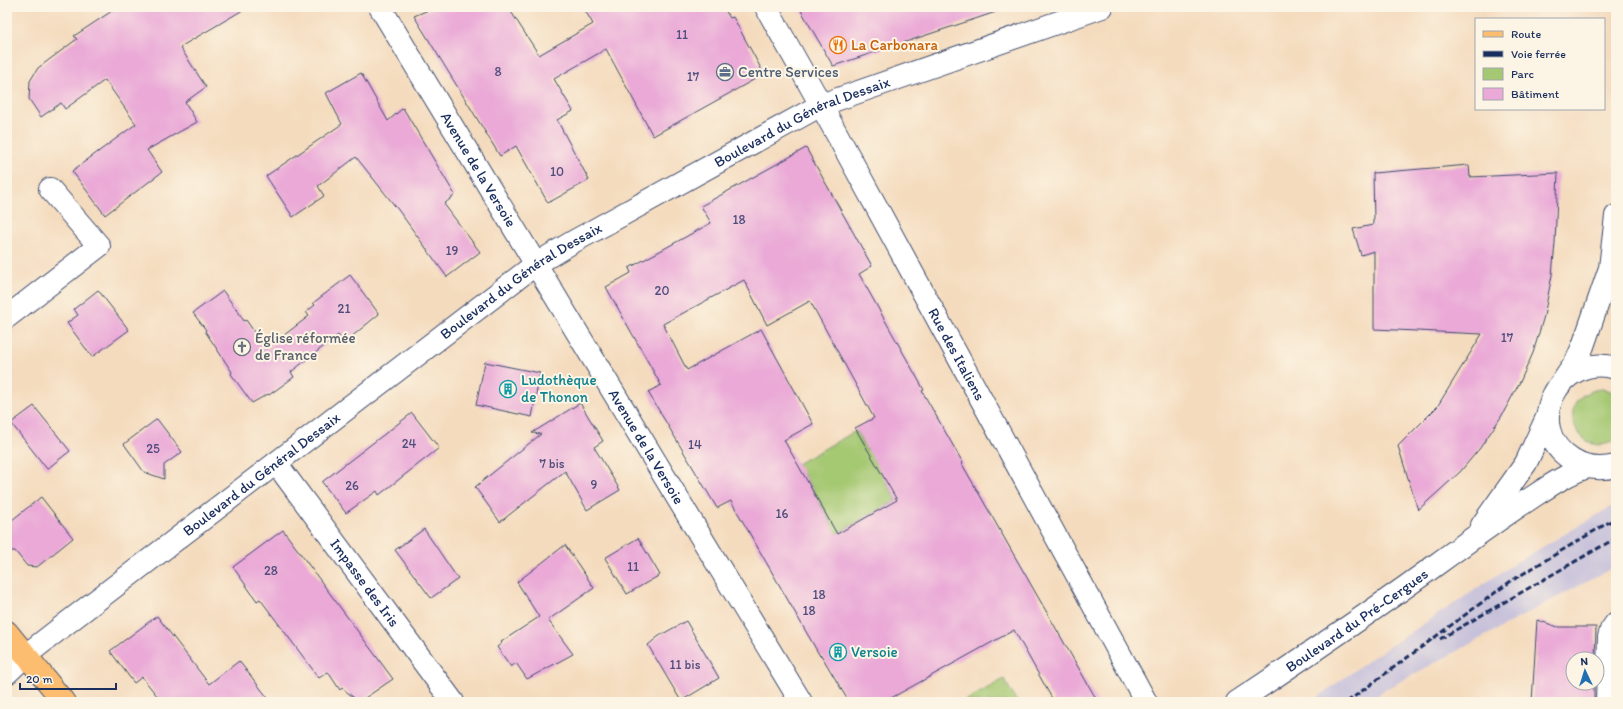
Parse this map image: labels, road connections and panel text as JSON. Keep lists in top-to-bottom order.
{
  "streets": {
    "street": [
      "Boulevard du Général Dessaix",
      "Avenue de la Versoie",
      "Rue des Italiens",
      "Impasse des Iris",
      "Boulevard du Pré-Cergues"
    ]
  },
  "crossings": [
    ["Boulevard du Général Dessaix", "Avenue de la Versoie"],
    ["Boulevard du Général Dessaix", "Rue des Italiens"],
    ["Boulevard du Général Dessaix", "Impasse des Iris"]
  ],
  "places": {
    "restaurant": ["La Carbonara"],
    "office": ["Centre Services"],
    "church": ["Église réformée de France"],
    "building": ["Ludothèque de Thonon", "Versoie"]
  },
  "house_numbers": [
    "11",
    "8",
    "17",
    "10",
    "18",
    "19",
    "20",
    "21",
    "17",
    "24",
    "14",
    "25",
    "7 bis",
    "9",
    "26",
    "16",
    "11",
    "28",
    "18",
    "18",
    "11 bis"
  ],
  "legend": [
    "Route",
    "Voie ferrée",
    "Parc",
    "Bâtiment"
  ],
  "scale_bar": "20 m",
  "north": "top"
}
